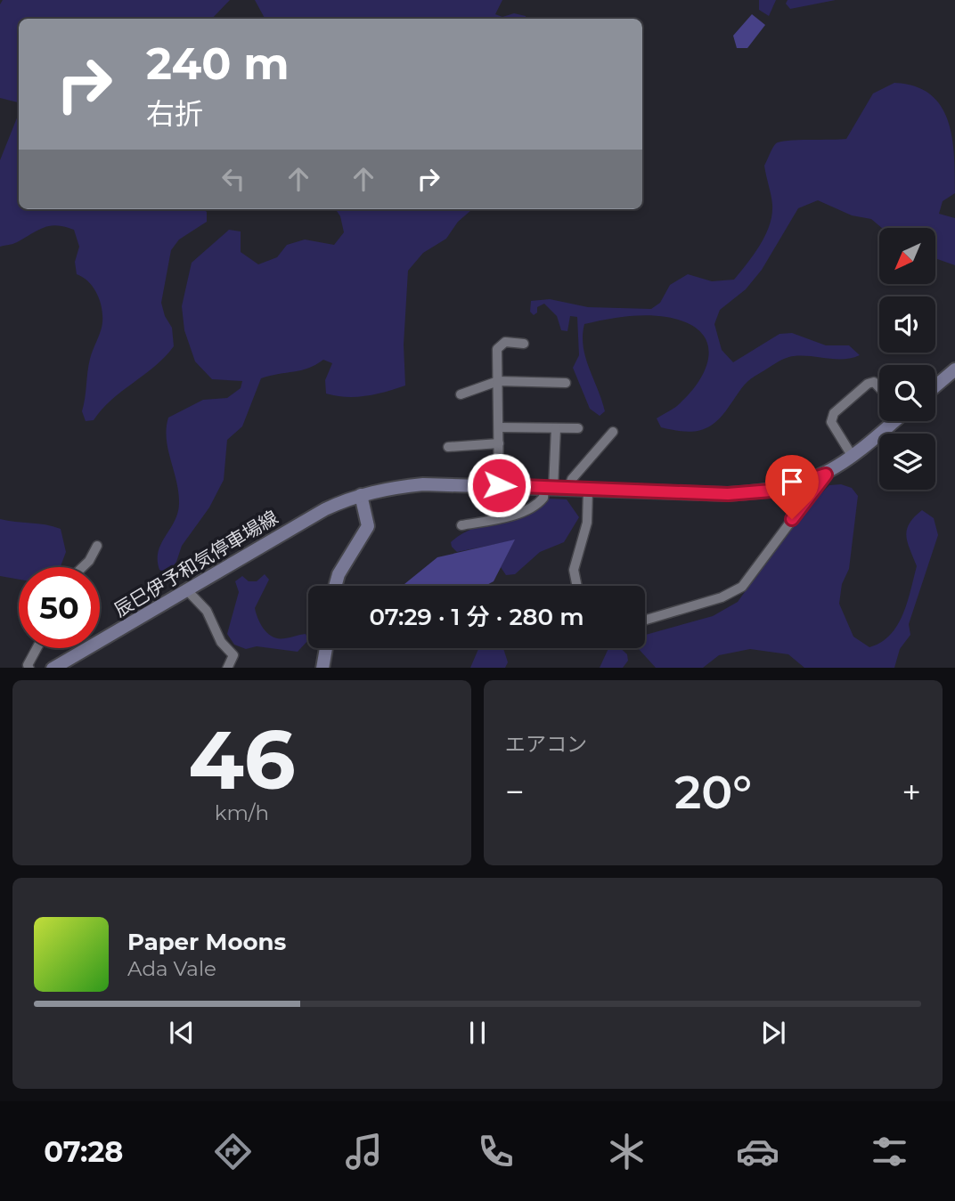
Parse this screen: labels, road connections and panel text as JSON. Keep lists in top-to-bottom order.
{
  "streets": {
    "main road": ["辰巳伊予和気停車場線"]
  },
  "north": "bottom left",
  "page": {
    "turn": ["240 m", "右折"],
    "limit": "50",
    "trip": "07:29 · 1 分 · 280 m",
    "tile": [
      ["46", "km/h"],
      "エアコン"
    ],
    "heat": ["−", "20°", "+"],
    "song": ["Paper Moons", "Ada Vale"],
    "tabs": "07:28"
  }
}
